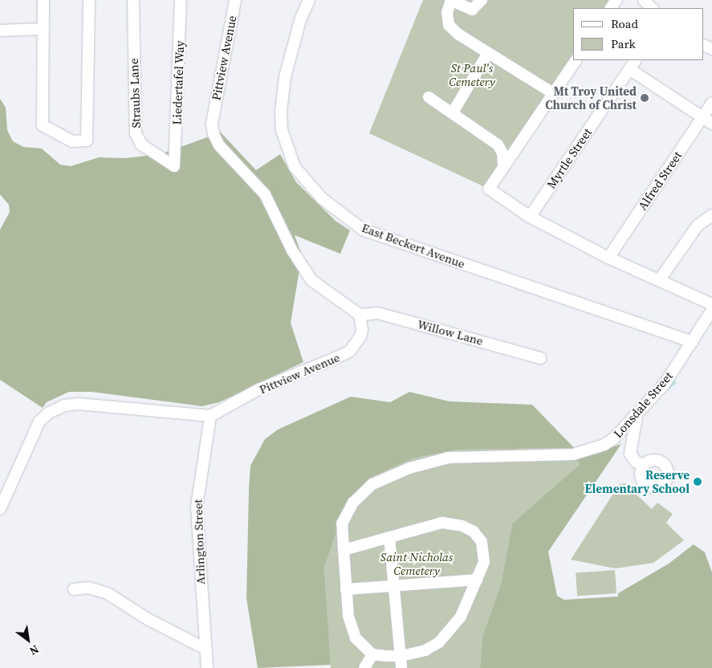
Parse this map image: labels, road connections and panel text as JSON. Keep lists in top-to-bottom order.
{
  "streets": {
    "street": [
      "Pittview Avenue",
      "Liedertafel Way",
      "Straubs Lane",
      "Myrtle Street",
      "Alfred Street",
      "East Beckert Avenue",
      "Willow Lane",
      "Lonsdale Street",
      "Arlington Street"
    ]
  },
  "crossings": [
    ["Pittview Avenue", "Willow Lane"],
    ["Pittview Avenue", "Arlington Street"],
    ["Liedertafel Way", "Straubs Lane"],
    ["East Beckert Avenue", "Lonsdale Street"]
  ],
  "parks": ["St Paul's Cemetery", "Saint Nicholas Cemetery"],
  "places": ["Mt Troy United Church of Christ", "Reserve Elementary School"],
  "legend": ["Road", "Park"],
  "north": "bottom right"
}
